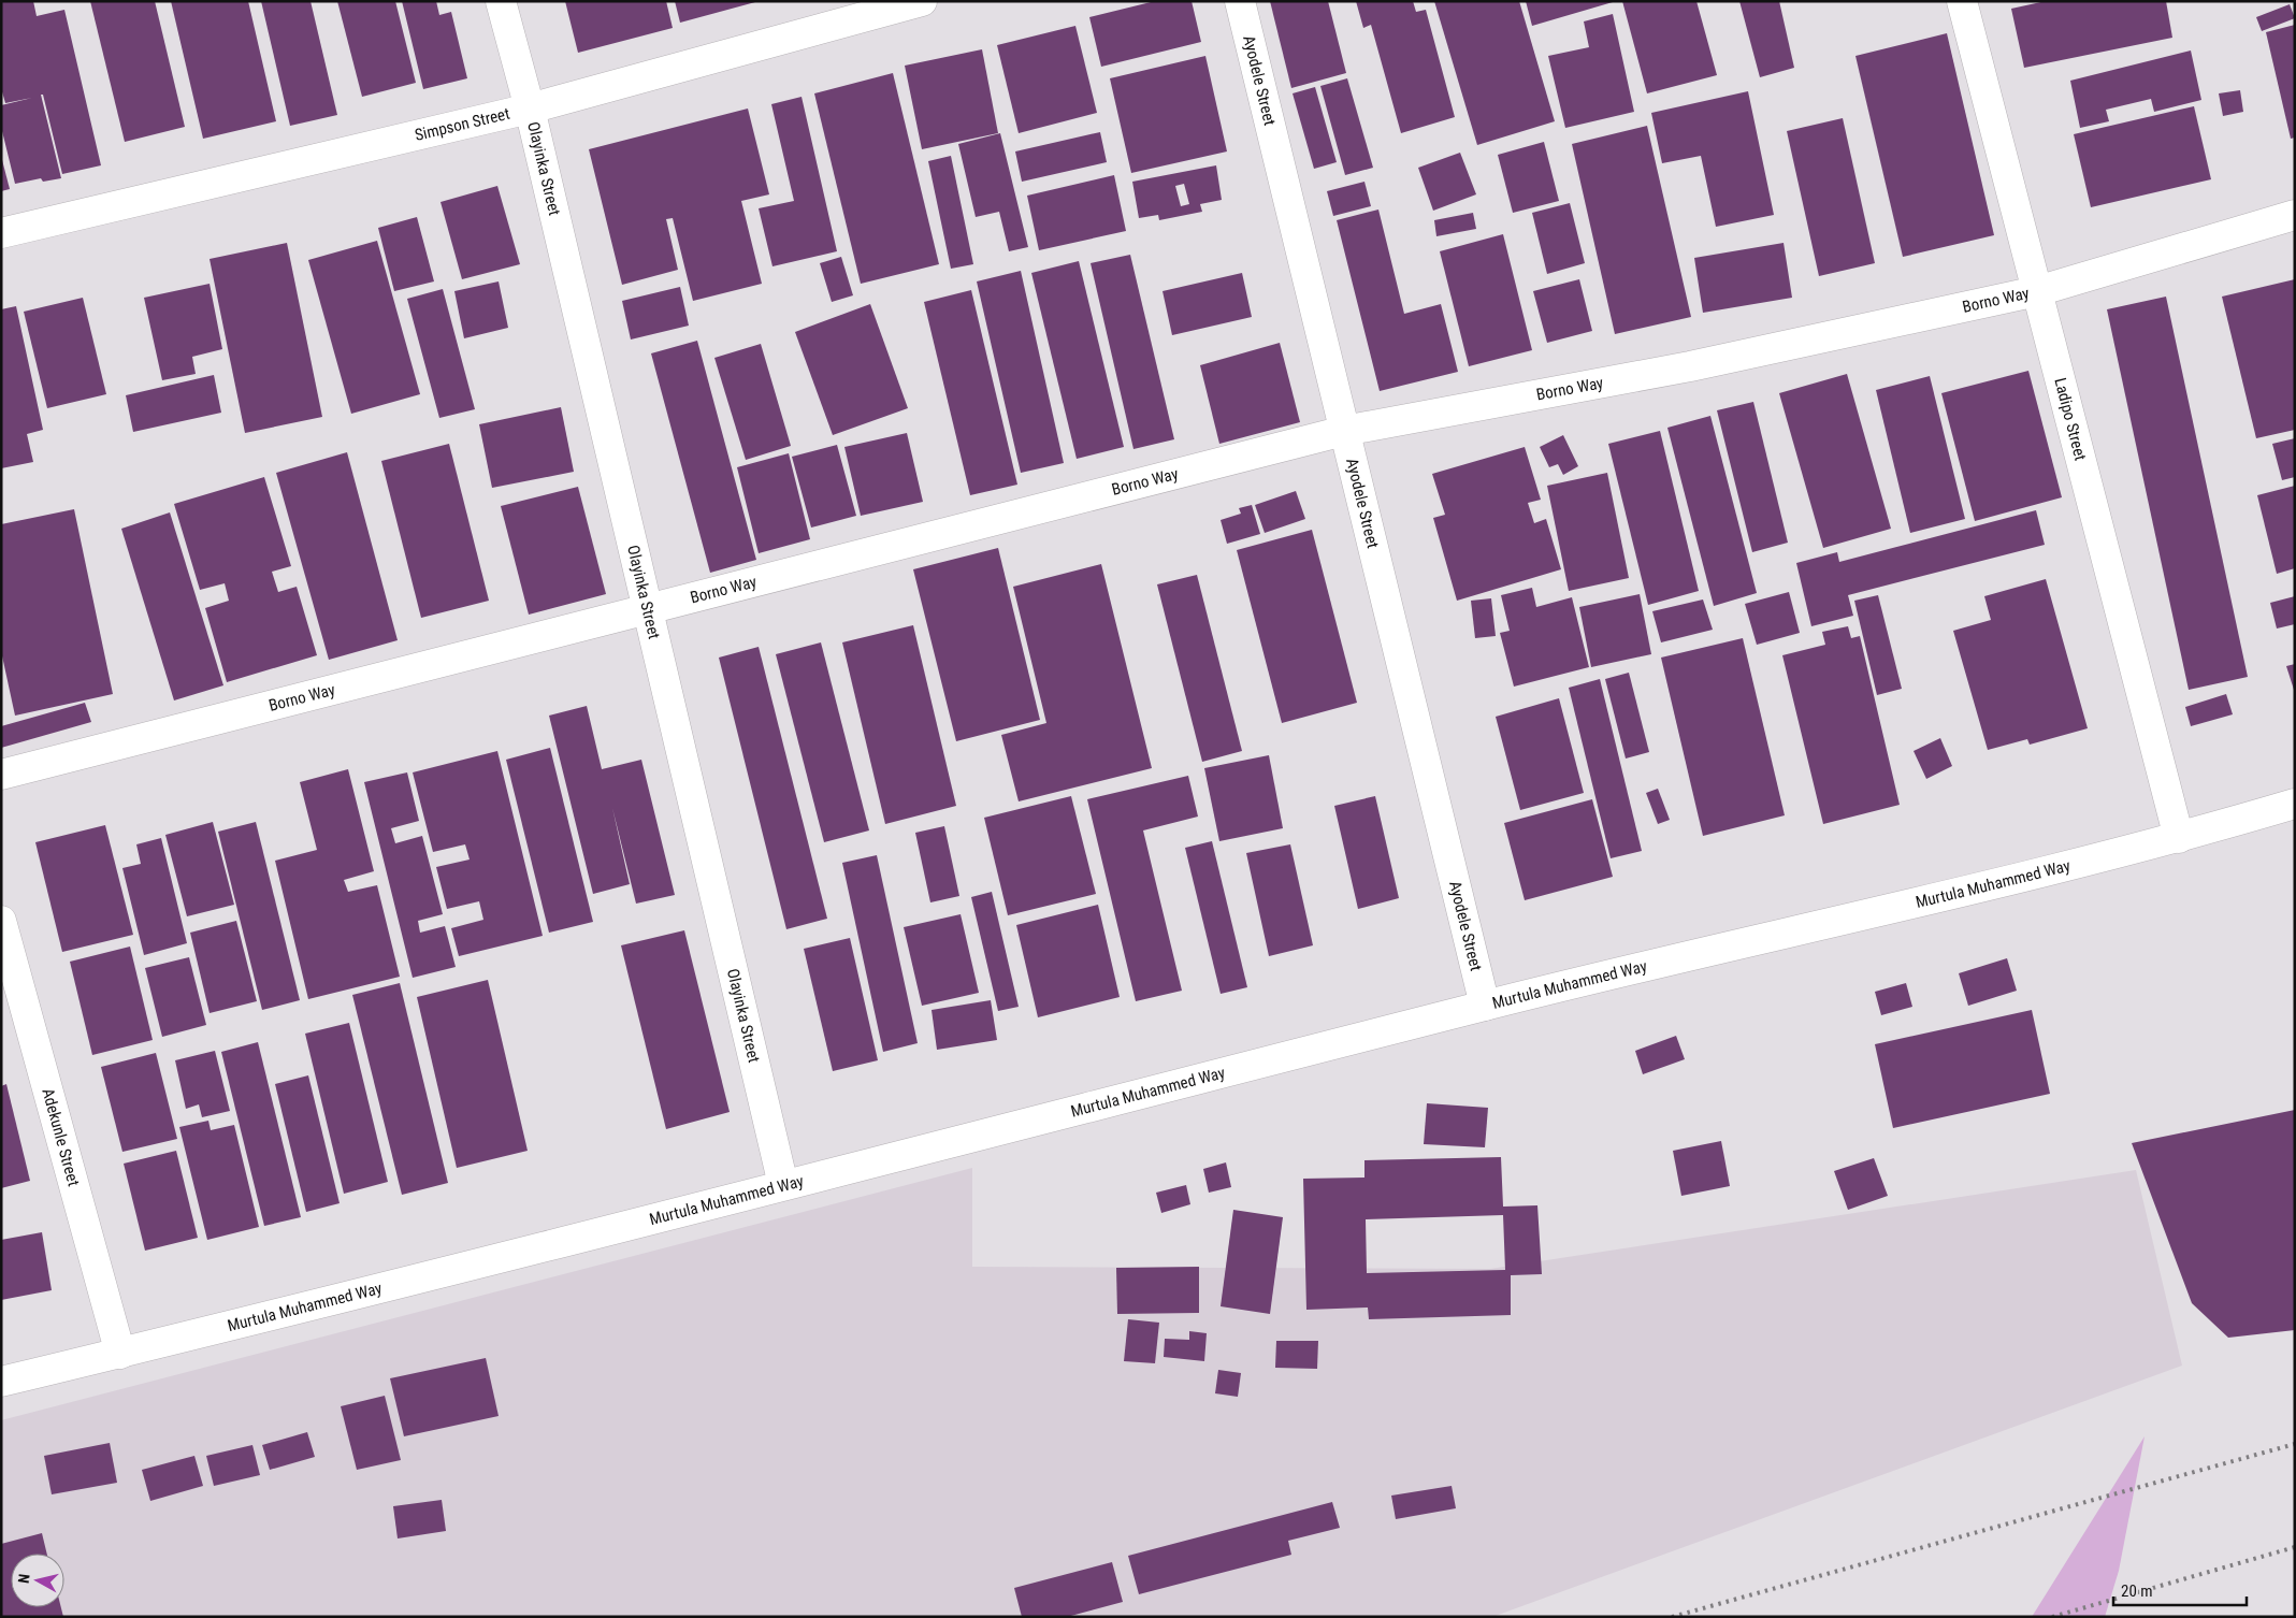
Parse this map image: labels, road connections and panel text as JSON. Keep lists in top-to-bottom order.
{
  "streets": {
    "street": [
      "Ayodele Street",
      "Simpson Street",
      "Olayinka Street",
      "Borno Way",
      "Ladipo Street",
      "Murtula Muhammed Way",
      "Adekunle Street"
    ]
  },
  "crossings": [
    ["Ayodele Street", "Borno Way"],
    ["Ayodele Street", "Murtula Muhammed Way"],
    ["Simpson Street", "Olayinka Street"],
    ["Olayinka Street", "Borno Way"],
    ["Olayinka Street", "Murtula Muhammed Way"],
    ["Borno Way", "Ladipo Street"],
    ["Ladipo Street", "Murtula Muhammed Way"],
    ["Murtula Muhammed Way", "Adekunle Street"]
  ],
  "scale_bar": "20 m",
  "north": "left"
}
